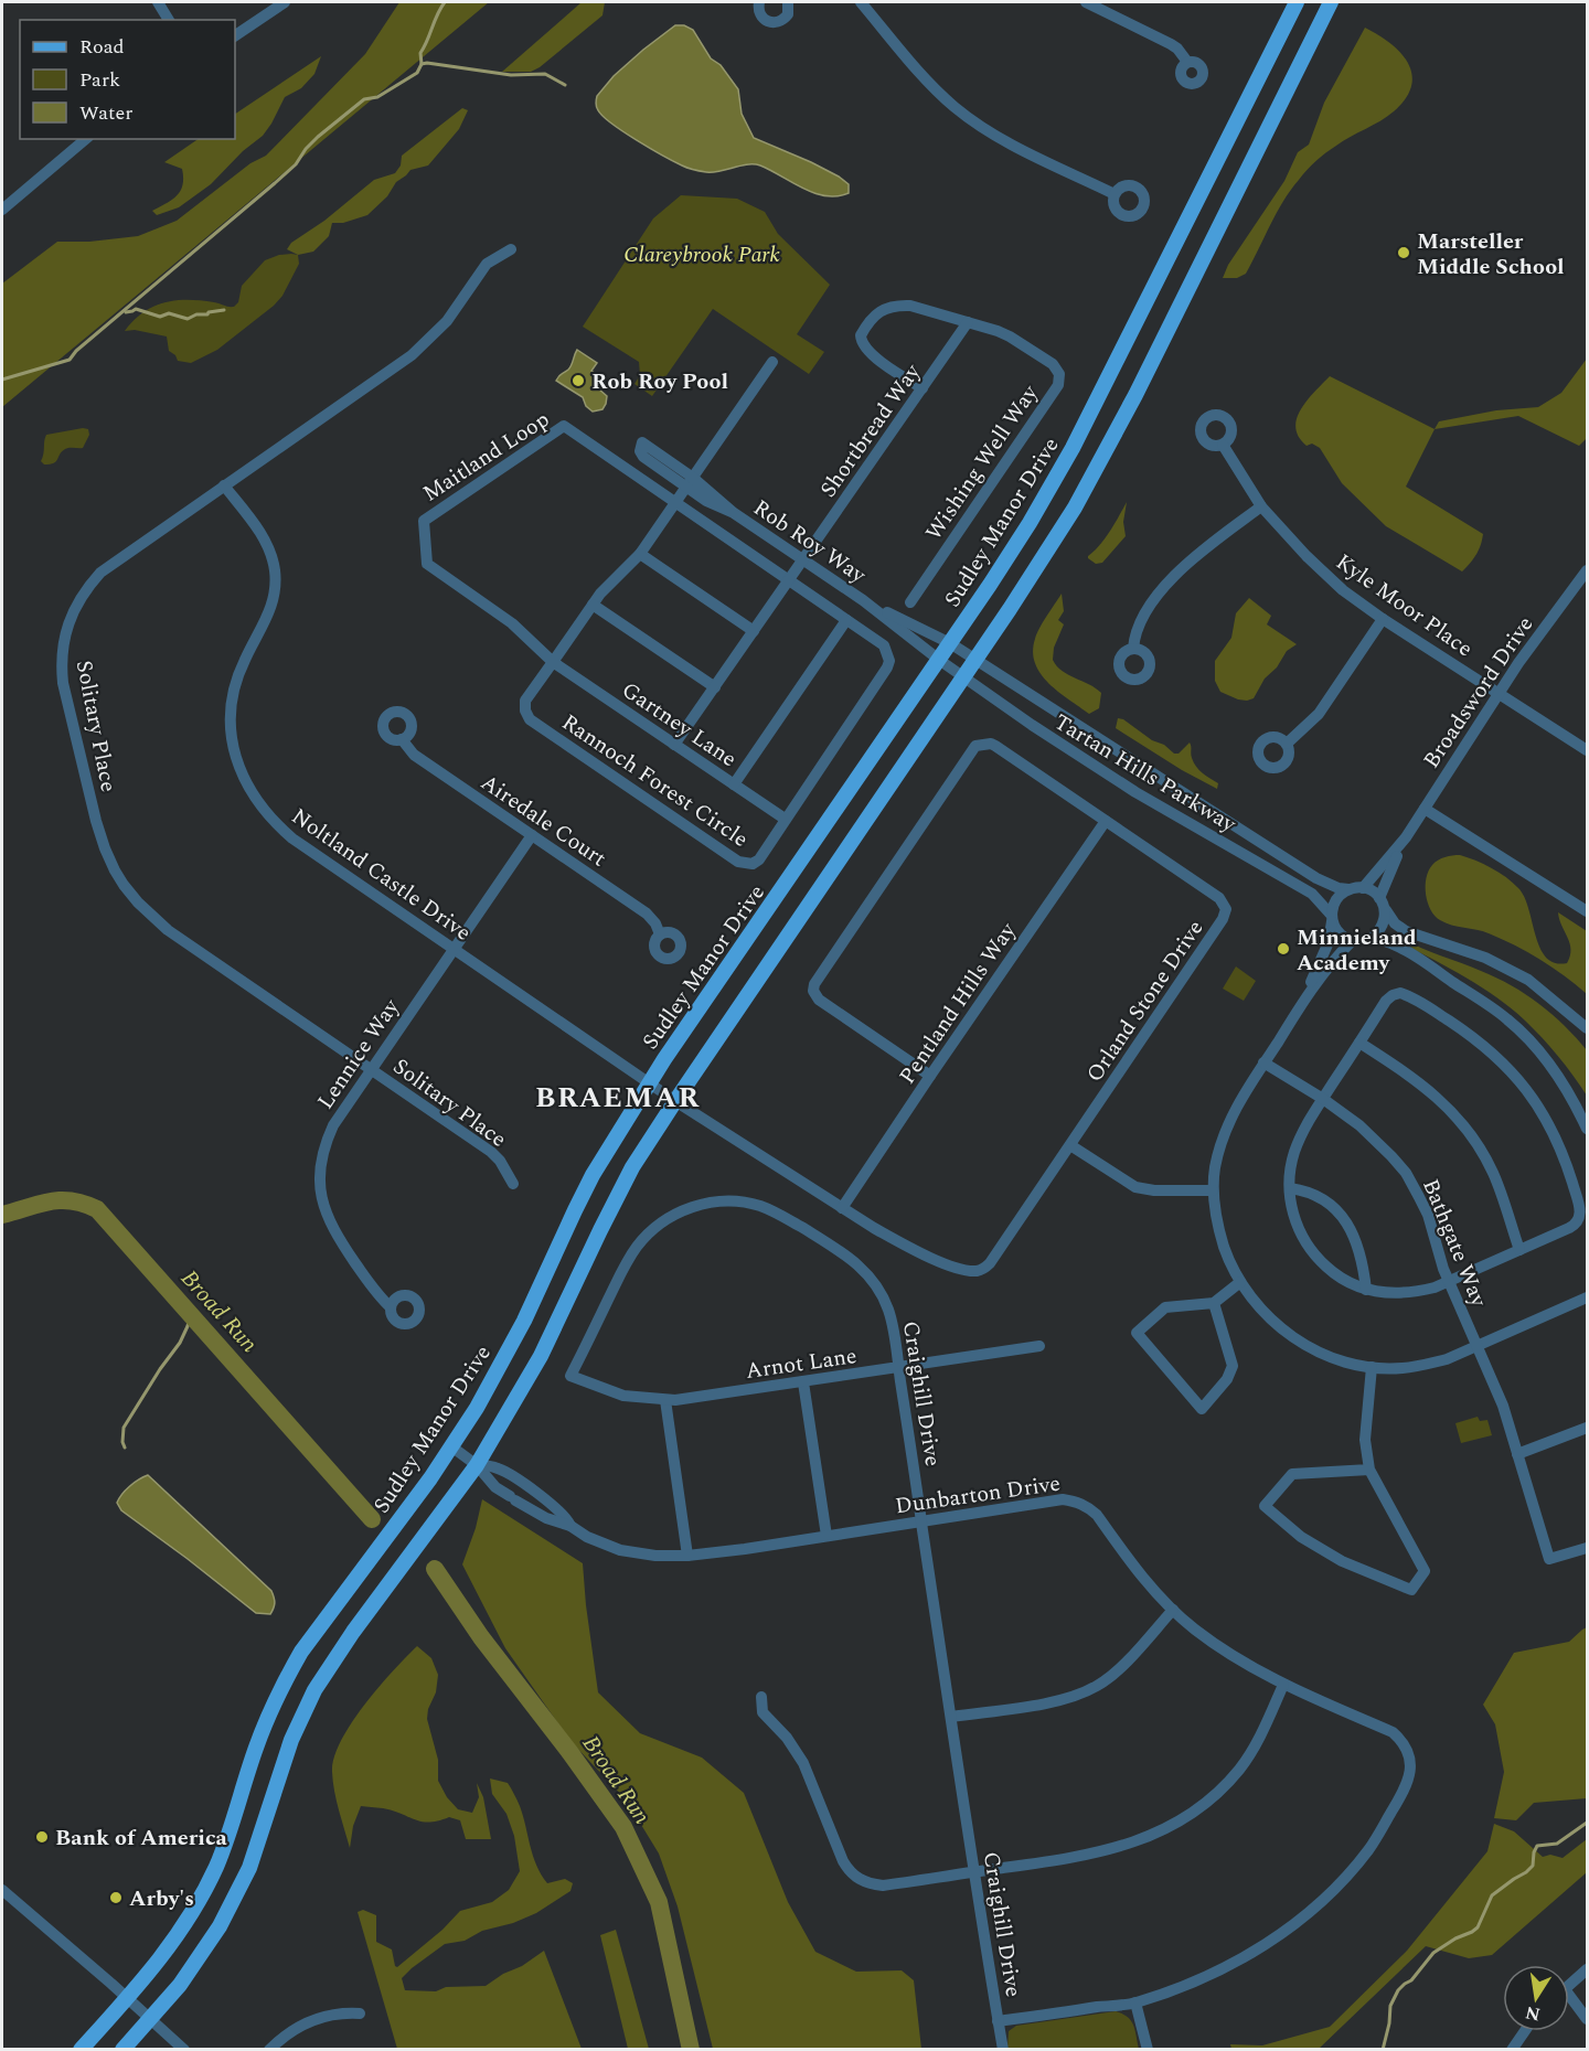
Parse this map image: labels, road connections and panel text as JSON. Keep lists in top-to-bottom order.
{
  "streets": {
    "main road": ["Sudley Manor Drive"],
    "street": [
      "Shortbread Way",
      "Maitland Loop",
      "Wishing Well Way",
      "Rob Roy Way",
      "Kyle Moor Place",
      "Broadsword Drive",
      "Gartney Lane",
      "Solitary Place",
      "Tartan Hills Parkway",
      "Rannoch Forest Circle",
      "Airedale Court",
      "Noltland Castle Drive",
      "Orland Stone Drive",
      "Pentland Hills Way",
      "Lennice Way",
      "Bathgate Way",
      "Arnot Lane",
      "Craighill Drive",
      "Dunbarton Drive"
    ]
  },
  "crossings": [
    ["Shortbread Way", "Wishing Well Way"],
    ["Shortbread Way", "Rob Roy Way"],
    ["Shortbread Way", "Gartney Lane"],
    ["Shortbread Way", "Rannoch Forest Circle"],
    ["Maitland Loop", "Gartney Lane"],
    ["Maitland Loop", "Rannoch Forest Circle"],
    ["Sudley Manor Drive", "Rob Roy Way"],
    ["Sudley Manor Drive", "Tartan Hills Parkway"],
    ["Sudley Manor Drive", "Noltland Castle Drive"],
    ["Sudley Manor Drive", "Dunbarton Drive"],
    ["Rob Roy Way", "Tartan Hills Parkway"],
    ["Kyle Moor Place", "Broadsword Drive"],
    ["Broadsword Drive", "Tartan Hills Parkway"],
    ["Gartney Lane", "Rannoch Forest Circle"],
    ["Solitary Place", "Noltland Castle Drive"],
    ["Solitary Place", "Lennice Way"],
    ["Airedale Court", "Lennice Way"],
    ["Noltland Castle Drive", "Orland Stone Drive"],
    ["Noltland Castle Drive", "Lennice Way"],
    ["Orland Stone Drive", "Pentland Hills Way"],
    ["Arnot Lane", "Craighill Drive"],
    ["Craighill Drive", "Dunbarton Drive"]
  ],
  "districts": ["BRAEMAR"],
  "water": ["Broad Run"],
  "parks": ["Clareybrook Park"],
  "places": [
    "Marsteller Middle School",
    "Rob Roy Pool",
    "Minnieland Academy",
    "Bank of America",
    "Arby's"
  ],
  "legend": ["Road", "Park", "Water"],
  "north": "bottom"
}
